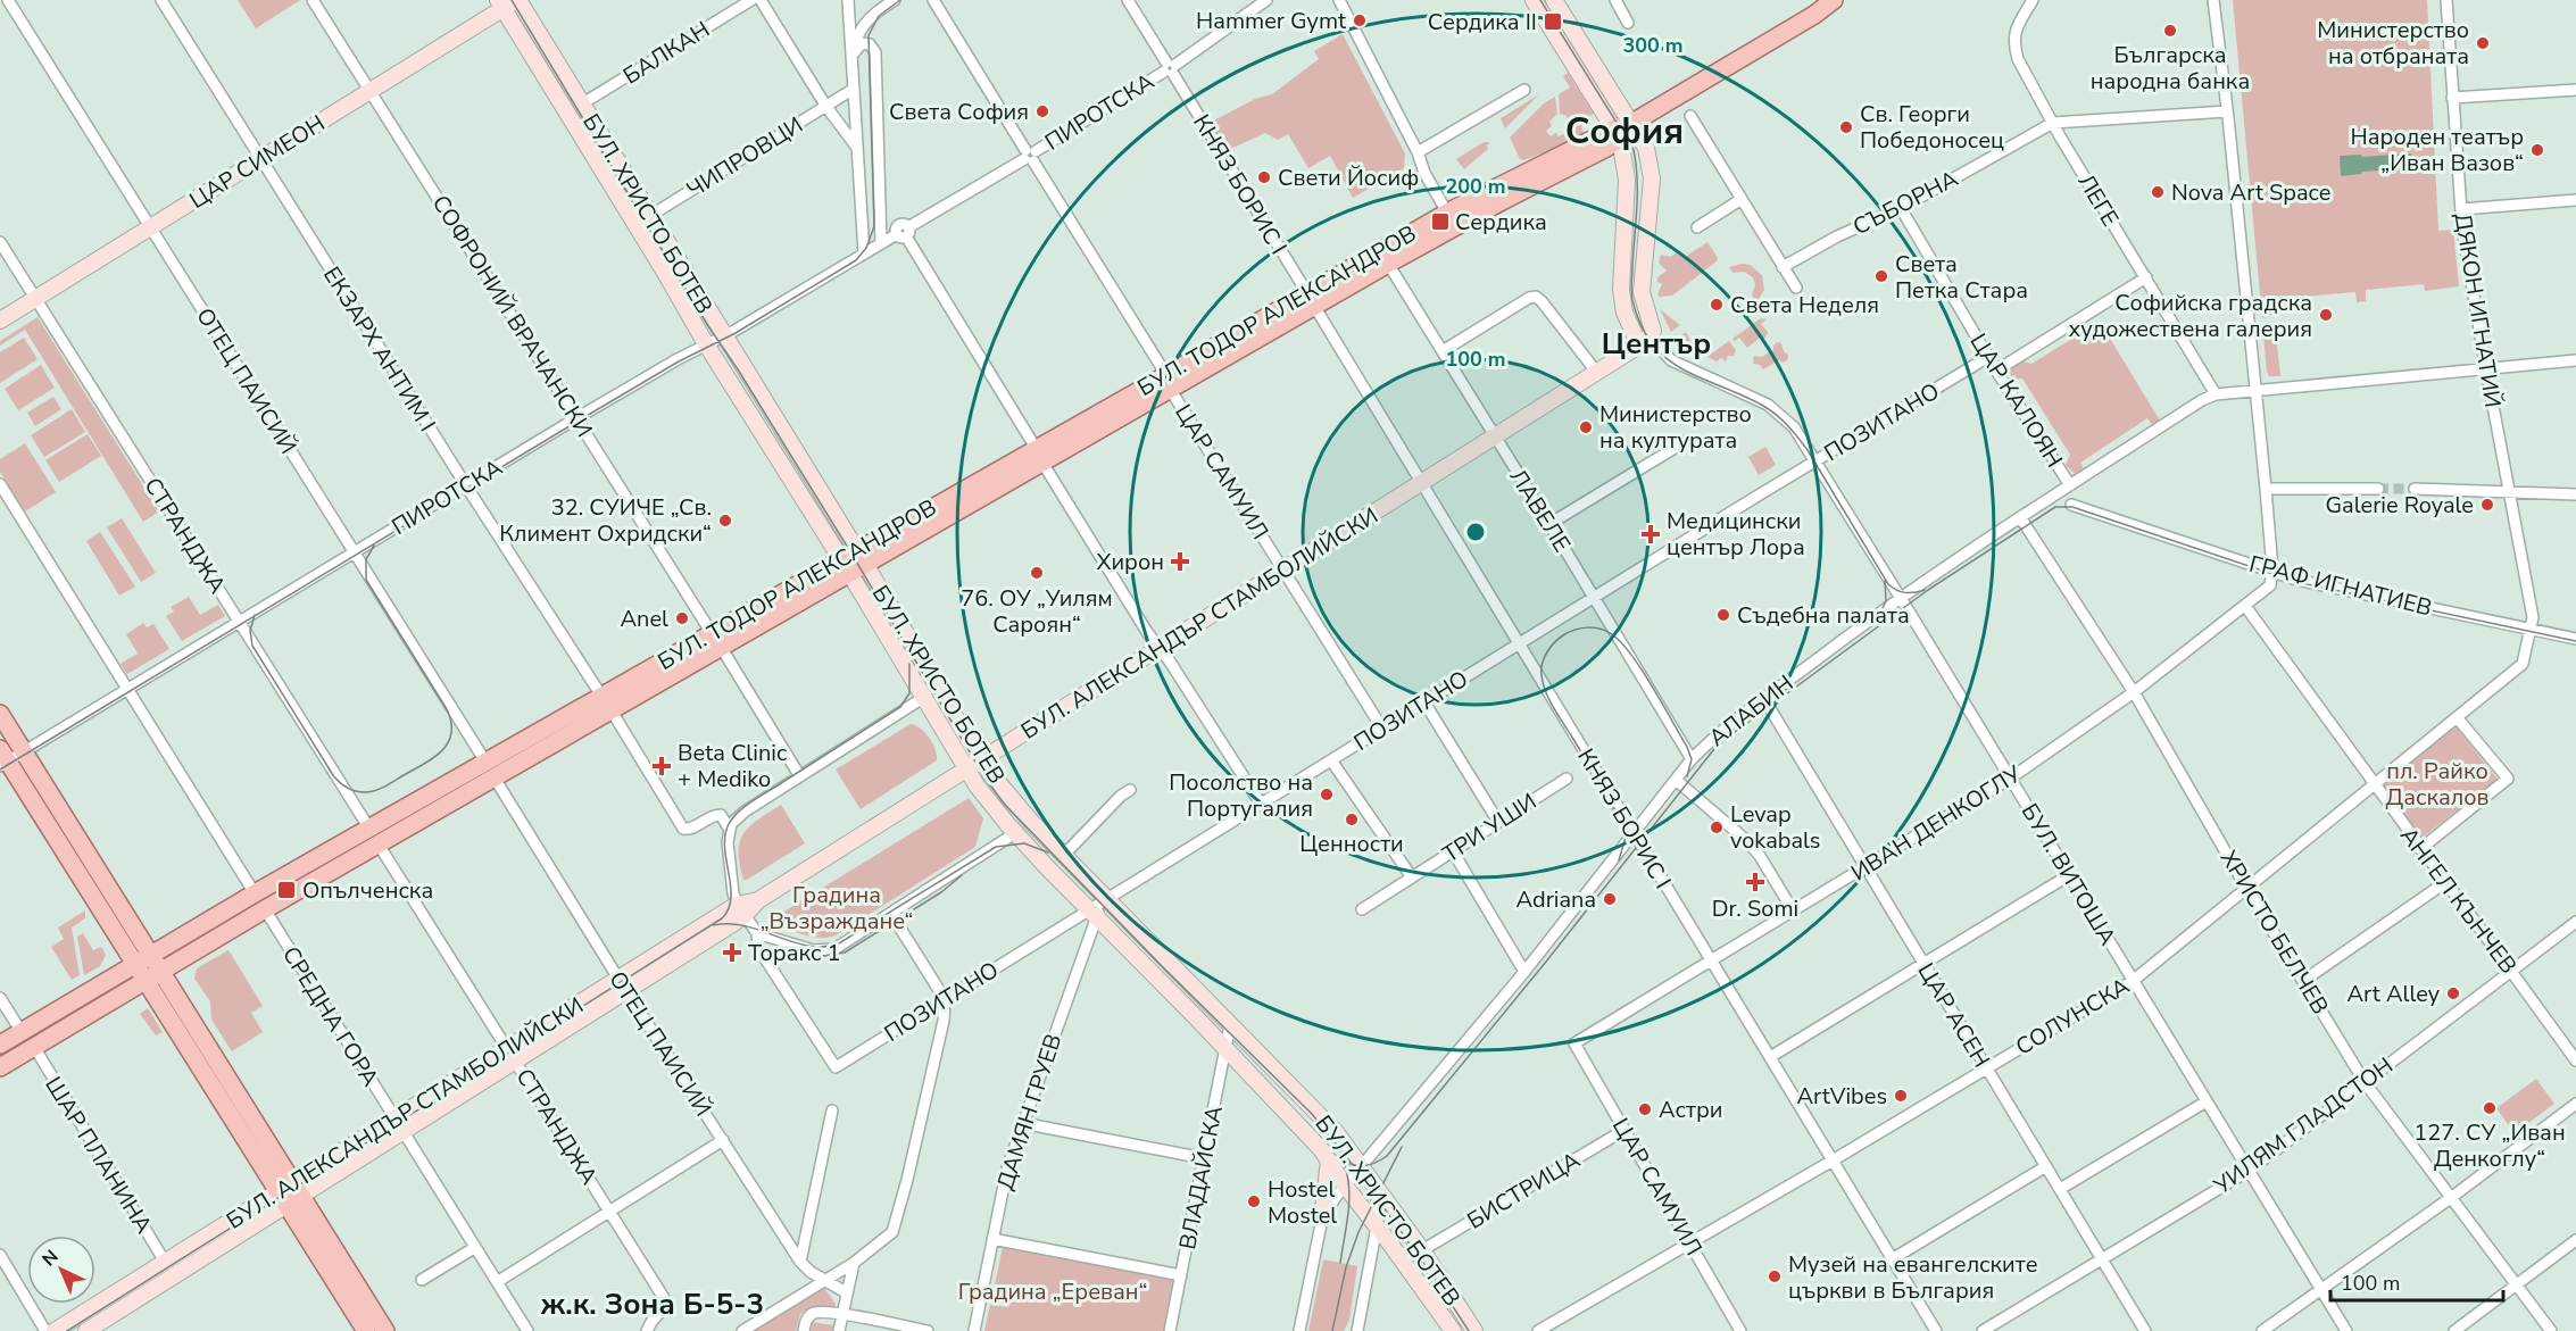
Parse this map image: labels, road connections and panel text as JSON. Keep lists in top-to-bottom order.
{
  "streets": {
    "main road": [
      "ЦАР СИМЕОН",
      "БУЛ. ХРИСТО БОТЕВ",
      "БУЛ. ТОДОР АЛЕКСАНДРОВ",
      "БУЛ. АЛЕКСАНДЪР СТАМБОЛИЙСКИ"
    ],
    "street": [
      "БАЛКАН",
      "ПИРОТСКА",
      "ЧИПРОВЦИ",
      "КНЯЗ БОРИС I",
      "ЛЕГЕ",
      "СЪБОРНА",
      "ДЯКОН ИГНАТИЙ",
      "СОФРОНИЙ ВРАЧАНСКИ",
      "ЕКЗАРХ АНТИМ I",
      "ОТЕЦ ПАИСИЙ",
      "ЦАР КАЛОЯН",
      "ПОЗИТАНО",
      "ЦАР САМУИЛ",
      "ЛАВЕЛЕ",
      "СТРАНДЖА",
      "ГРАФ ИГНАТИЕВ",
      "АЛАБИН",
      "ИВАН ДЕНКОГЛУ",
      "ТРИ УШИ",
      "БУЛ. ВИТОША",
      "АНГЕЛ КЪНЧЕВ",
      "ХРИСТО БЕЛЧЕВ",
      "ЦАР АСЕН",
      "СРЕДНА ГОРА",
      "СОЛУНСКА",
      "ДАМЯН ГРУЕВ",
      "УИЛЯМ ГЛАДСТОН",
      "ШАР ПЛАНИНА",
      "ВЛАДАЙСКА",
      "БИСТРИЦА"
    ]
  },
  "crossings": [
    ["БАЛКАН", "БУЛ. ХРИСТО БОТЕВ"],
    ["ПИРОТСКА", "КНЯЗ БОРИС I"],
    ["ПИРОТСКА", "БУЛ. ХРИСТО БОТЕВ"],
    ["ПИРОТСКА", "СОФРОНИЙ ВРАЧАНСКИ"],
    ["ПИРОТСКА", "ЕКЗАРХ АНТИМ I"],
    ["ПИРОТСКА", "ОТЕЦ ПАИСИЙ"],
    ["ПИРОТСКА", "ЦАР САМУИЛ"],
    ["ПИРОТСКА", "СТРАНДЖА"],
    ["ЧИПРОВЦИ", "БУЛ. ХРИСТО БОТЕВ"],
    ["ЦАР СИМЕОН", "БУЛ. ХРИСТО БОТЕВ"],
    ["ЦАР СИМЕОН", "СОФРОНИЙ ВРАЧАНСКИ"],
    ["ЦАР СИМЕОН", "ЕКЗАРХ АНТИМ I"],
    ["ЦАР СИМЕОН", "ОТЕЦ ПАИСИЙ"],
    ["ЦАР СИМЕОН", "СТРАНДЖА"],
    ["КНЯЗ БОРИС I", "БУЛ. ТОДОР АЛЕКСАНДРОВ"],
    ["КНЯЗ БОРИС I", "ПОЗИТАНО"],
    ["КНЯЗ БОРИС I", "БУЛ. АЛЕКСАНДЪР СТАМБОЛИЙСКИ"],
    ["КНЯЗ БОРИС I", "АЛАБИН"],
    ["КНЯЗ БОРИС I", "ИВАН ДЕНКОГЛУ"],
    ["КНЯЗ БОРИС I", "СОЛУНСКА"],
    ["ЛЕГЕ", "СЪБОРНА"],
    ["ЛЕГЕ", "АЛАБИН"],
    ["СЪБОРНА", "ЦАР КАЛОЯН"],
    ["БУЛ. ХРИСТО БОТЕВ", "БУЛ. ТОДОР АЛЕКСАНДРОВ"],
    ["БУЛ. ХРИСТО БОТЕВ", "ПОЗИТАНО"],
    ["БУЛ. ХРИСТО БОТЕВ", "БУЛ. АЛЕКСАНДЪР СТАМБОЛИЙСКИ"],
    ["БУЛ. ХРИСТО БОТЕВ", "АЛАБИН"],
    ["БУЛ. ХРИСТО БОТЕВ", "ДАМЯН ГРУЕВ"],
    ["БУЛ. ХРИСТО БОТЕВ", "ВЛАДАЙСКА"],
    ["БУЛ. ХРИСТО БОТЕВ", "БИСТРИЦА"],
    ["БУЛ. ТОДОР АЛЕКСАНДРОВ", "СОФРОНИЙ ВРАЧАНСКИ"],
    ["БУЛ. ТОДОР АЛЕКСАНДРОВ", "ЕКЗАРХ АНТИМ I"],
    ["БУЛ. ТОДОР АЛЕКСАНДРОВ", "ОТЕЦ ПАИСИЙ"],
    ["БУЛ. ТОДОР АЛЕКСАНДРОВ", "ЦАР САМУИЛ"],
    ["БУЛ. ТОДОР АЛЕКСАНДРОВ", "ЛАВЕЛЕ"],
    ["БУЛ. ТОДОР АЛЕКСАНДРОВ", "СТРАНДЖА"],
    ["БУЛ. ТОДОР АЛЕКСАНДРОВ", "СРЕДНА ГОРА"],
    ["БУЛ. ТОДОР АЛЕКСАНДРОВ", "ШАР ПЛАНИНА"],
    ["ДЯКОН ИГНАТИЙ", "ГРАФ ИГНАТИЕВ"],
    ["ДЯКОН ИГНАТИЙ", "АЛАБИН"],
    ["ДЯКОН ИГНАТИЙ", "СОЛУНСКА"],
    ["ОТЕЦ ПАИСИЙ", "БУЛ. АЛЕКСАНДЪР СТАМБОЛИЙСКИ"],
    ["ЦАР КАЛОЯН", "ПОЗИТАНО"],
    ["ЦАР КАЛОЯН", "АЛАБИН"],
    ["ПОЗИТАНО", "ЦАР САМУИЛ"],
    ["ПОЗИТАНО", "ЛАВЕЛЕ"],
    ["ПОЗИТАНО", "БУЛ. ВИТОША"],
    ["ПОЗИТАНО", "ДАМЯН ГРУЕВ"],
    ["ЦАР САМУИЛ", "БУЛ. АЛЕКСАНДЪР СТАМБОЛИЙСКИ"],
    ["ЦАР САМУИЛ", "ИВАН ДЕНКОГЛУ"],
    ["ЦАР САМУИЛ", "СОЛУНСКА"],
    ["ЦАР САМУИЛ", "БИСТРИЦА"],
    ["ЛАВЕЛЕ", "БУЛ. АЛЕКСАНДЪР СТАМБОЛИЙСКИ"],
    ["ЛАВЕЛЕ", "АЛАБИН"],
    ["СТРАНДЖА", "БУЛ. АЛЕКСАНДЪР СТАМБОЛИЙСКИ"],
    ["ГРАФ ИГНАТИЕВ", "ИВАН ДЕНКОГЛУ"],
    ["ГРАФ ИГНАТИЕВ", "СОЛУНСКА"],
    ["БУЛ. АЛЕКСАНДЪР СТАМБОЛИЙСКИ", "БУЛ. ВИТОША"],
    ["БУЛ. АЛЕКСАНДЪР СТАМБОЛИЙСКИ", "СРЕДНА ГОРА"],
    ["БУЛ. АЛЕКСАНДЪР СТАМБОЛИЙСКИ", "ШАР ПЛАНИНА"],
    ["АЛАБИН", "БУЛ. ВИТОША"],
    ["АЛАБИН", "ХРИСТО БЕЛЧЕВ"],
    ["АЛАБИН", "ЦАР АСЕН"],
    ["ИВАН ДЕНКОГЛУ", "БУЛ. ВИТОША"],
    ["ИВАН ДЕНКОГЛУ", "АНГЕЛ КЪНЧЕВ"],
    ["ИВАН ДЕНКОГЛУ", "ХРИСТО БЕЛЧЕВ"],
    ["ИВАН ДЕНКОГЛУ", "ЦАР АСЕН"],
    ["БУЛ. ВИТОША", "СОЛУНСКА"],
    ["БУЛ. ВИТОША", "УИЛЯМ ГЛАДСТОН"],
    ["АНГЕЛ КЪНЧЕВ", "СОЛУНСКА"],
    ["АНГЕЛ КЪНЧЕВ", "УИЛЯМ ГЛАДСТОН"],
    ["ХРИСТО БЕЛЧЕВ", "СОЛУНСКА"],
    ["ХРИСТО БЕЛЧЕВ", "УИЛЯМ ГЛАДСТОН"],
    ["ЦАР АСЕН", "СОЛУНСКА"],
    ["ЦАР АСЕН", "УИЛЯМ ГЛАДСТОН"]
  ],
  "districts": ["София", "Център", "ж.к. Зона Б-5-3"],
  "parks": ["пл. Райко Даскалов", "Градина „Възраждане“", "Градина „Ереван“"],
  "places": {
    "other": [
      "Hammer Gymt",
      "Българска народна банка",
      "Министерство на отбраната",
      "Света София",
      "Св. Георги Победоносец",
      "Народен театър „Иван Вазов“",
      "Свети Йосиф",
      "Nova Art Space",
      "Света Петка Стара",
      "Света Неделя",
      "Софийска градска художествена галерия",
      "Министерство на културата",
      "Galerie Royale",
      "32. СУИЧЕ „Св. Климент Охридски“",
      "76. ОУ „Уилям Сароян“",
      "Съдебна палата",
      "Anel",
      "Посолство на Португалия",
      "Ценности",
      "Levap vokabals",
      "Adriana",
      "Art Alley",
      "ArtVibes",
      "127. СУ „Иван Денкоглу“",
      "Астри",
      "Hostel Mostel",
      "Музей на евангелските църкви в България"
    ],
    "transit": ["Сердика II", "Сердика", "Опълченска"],
    "health": [
      "Медицински център Лора",
      "Хирон",
      "Beta Clinic + Mediko",
      "Dr. Somi",
      "Торакс 1"
    ]
  },
  "scale_bar": "100 m",
  "north": "top left",
  "rings": ["300 m", "200 m", "100 m"]
}
